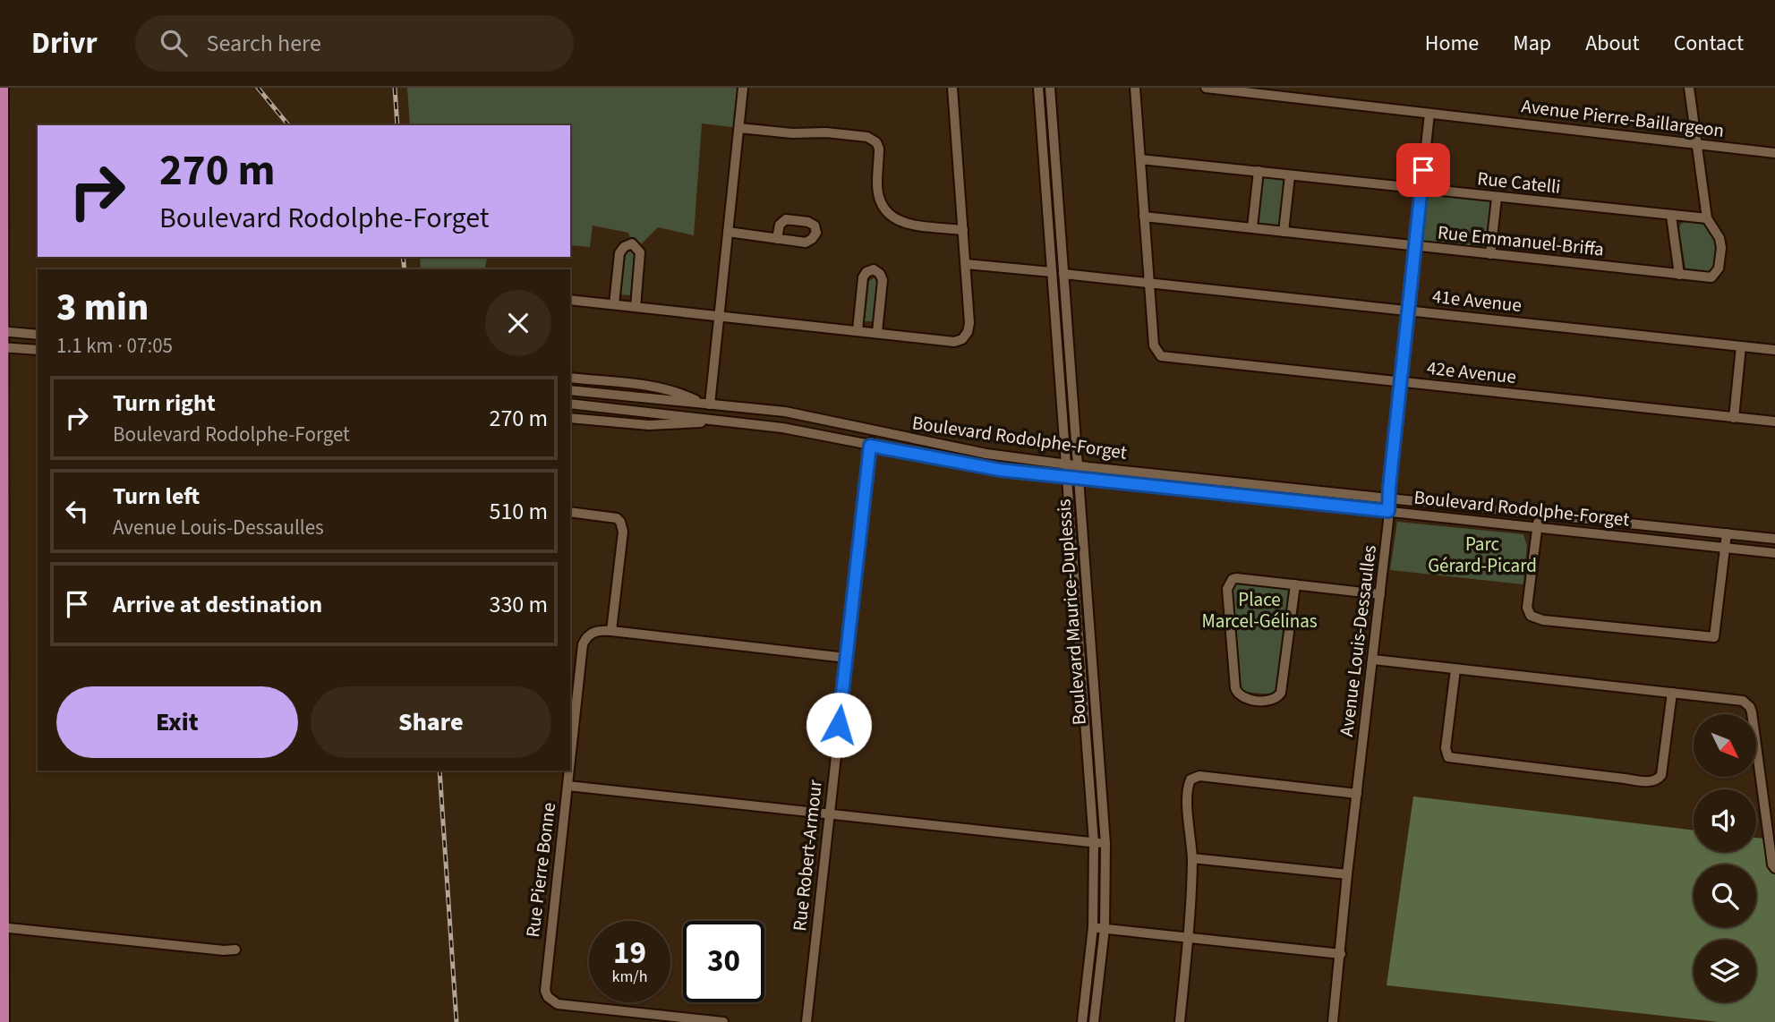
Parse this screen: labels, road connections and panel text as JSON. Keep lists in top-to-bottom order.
{
  "streets": {
    "street": [
      "Avenue Pierre-Baillargeon",
      "Rue Catelli",
      "Rue Emmanuel-Briffa",
      "41e Avenue",
      "42e Avenue",
      "Boulevard Rodolphe-Forget",
      "Boulevard Maurice-Duplessis",
      "Avenue Louis-Dessaulles",
      "Rue Robert-Armour",
      "Rue Pierre Bonne"
    ]
  },
  "crossings": [
    ["Avenue Pierre-Baillargeon", "Avenue Louis-Dessaulles"],
    ["Rue Catelli", "Rue Emmanuel-Briffa"],
    ["Rue Catelli", "Avenue Louis-Dessaulles"],
    ["Rue Emmanuel-Briffa", "Avenue Louis-Dessaulles"],
    ["41e Avenue", "42e Avenue"],
    ["41e Avenue", "Boulevard Maurice-Duplessis"],
    ["41e Avenue", "Avenue Louis-Dessaulles"],
    ["42e Avenue", "Avenue Louis-Dessaulles"],
    ["Boulevard Rodolphe-Forget", "Boulevard Maurice-Duplessis"],
    ["Boulevard Rodolphe-Forget", "Avenue Louis-Dessaulles"],
    ["Boulevard Rodolphe-Forget", "Rue Robert-Armour"]
  ],
  "parks": ["Parc Gérard-Picard", "Place Marcel-Gélinas"],
  "north": "bottom right",
  "page": {
    "header": "Drivr",
    "search": "Search here",
    "nav": [
      "Home",
      "Map",
      "About",
      "Contact"
    ],
    "turn": ["270 m", "Boulevard Rodolphe-Forget"],
    "heading": ["3 min", "1.1 km · 07:05"],
    "list": [
      {
        "name": "Turn right",
        "note": "Boulevard Rodolphe-Forget",
        "value": "270 m"
      },
      {
        "name": "Turn left",
        "note": "Avenue Louis-Dessaulles",
        "value": "510 m"
      },
      {
        "name": "Arrive at destination",
        "value": "330 m"
      }
    ],
    "buttons": ["Exit", "Share"],
    "speed": "19 km/h",
    "limit": "30"
  }
}
